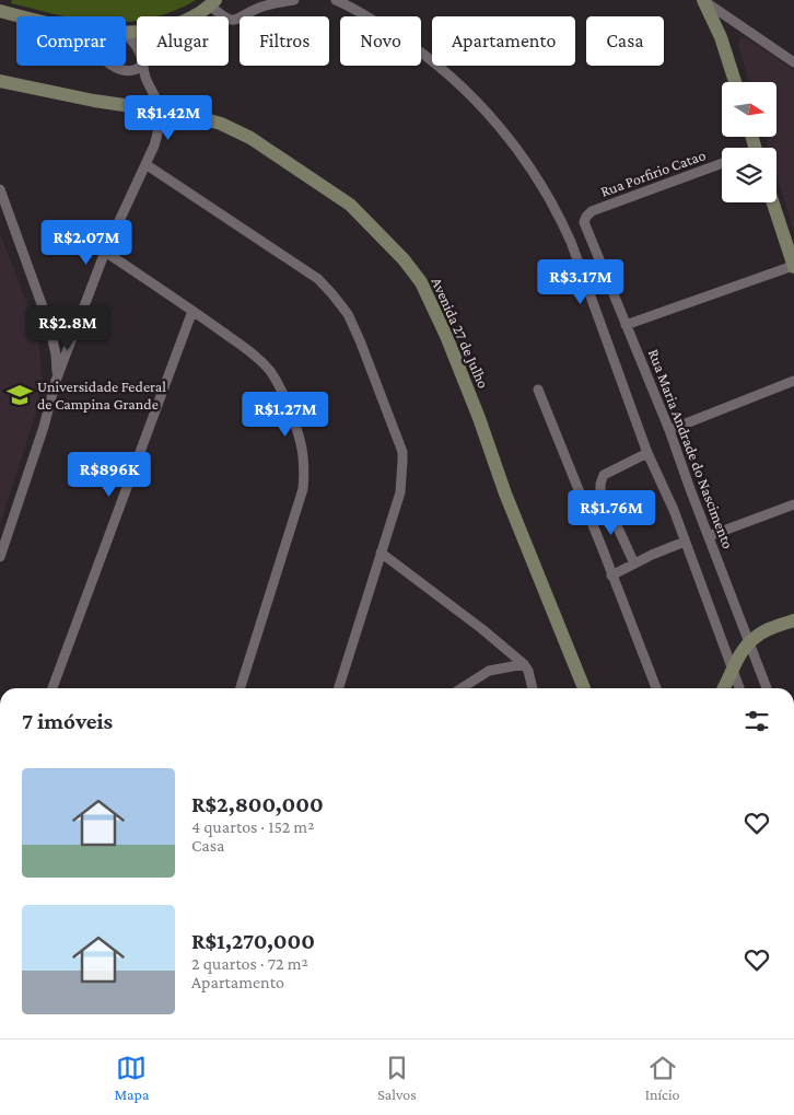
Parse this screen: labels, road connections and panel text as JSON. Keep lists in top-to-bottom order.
{
  "streets": {
    "street": ["Rua Porfirio Catao", "Avenida 27 de Julho", "Rua Maria Andrade do Nascimento"]
  },
  "crossings": [
    ["Rua Porfirio Catao", "Rua Maria Andrade do Nascimento"]
  ],
  "places": {
    "school or university": ["Universidade Federal de Campina Grande"]
  },
  "north": "right",
  "page": {
    "chip": [
      "Comprar",
      "Alugar",
      "Filtros",
      "Novo",
      "Apartamento",
      "Casa"
    ],
    "price": [
      "R$1.42M",
      "R$2.07M",
      "R$3.17M",
      "R$2.8M",
      "R$1.27M",
      "R$896K",
      "R$1.76M"
    ],
    "heading": "7 imóveis",
    "list": [
      {
        "name": "R$2,800,000",
        "note": "4 quartos · 152 m² · Casa"
      },
      {
        "name": "R$1,270,000",
        "note": "2 quartos · 72 m² · Apartamento"
      }
    ],
    "tabs": ["Mapa", "Salvos", "Início"]
  }
}
